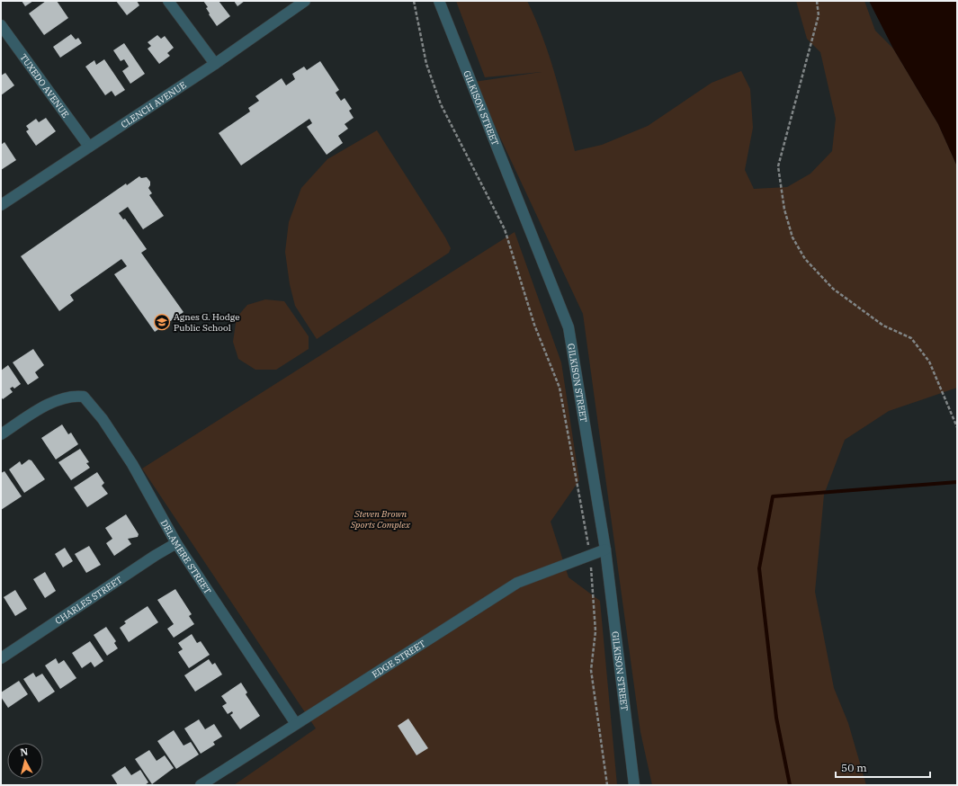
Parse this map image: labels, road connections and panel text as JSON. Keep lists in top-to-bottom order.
{
  "streets": {
    "street": [
      "TUXEDO AVENUE",
      "CLENCH AVENUE",
      "GILKISON STREET",
      "DELAMERE STREET",
      "CHARLES STREET",
      "EDGE STREET"
    ]
  },
  "crossings": [
    ["TUXEDO AVENUE", "CLENCH AVENUE"],
    ["GILKISON STREET", "EDGE STREET"],
    ["DELAMERE STREET", "CHARLES STREET"],
    ["DELAMERE STREET", "EDGE STREET"]
  ],
  "parks": ["Steven Brown Sports Complex"],
  "places": {
    "school or university": ["Agnes G. Hodge Public School"]
  },
  "scale_bar": "50 m",
  "north": "top"
}
